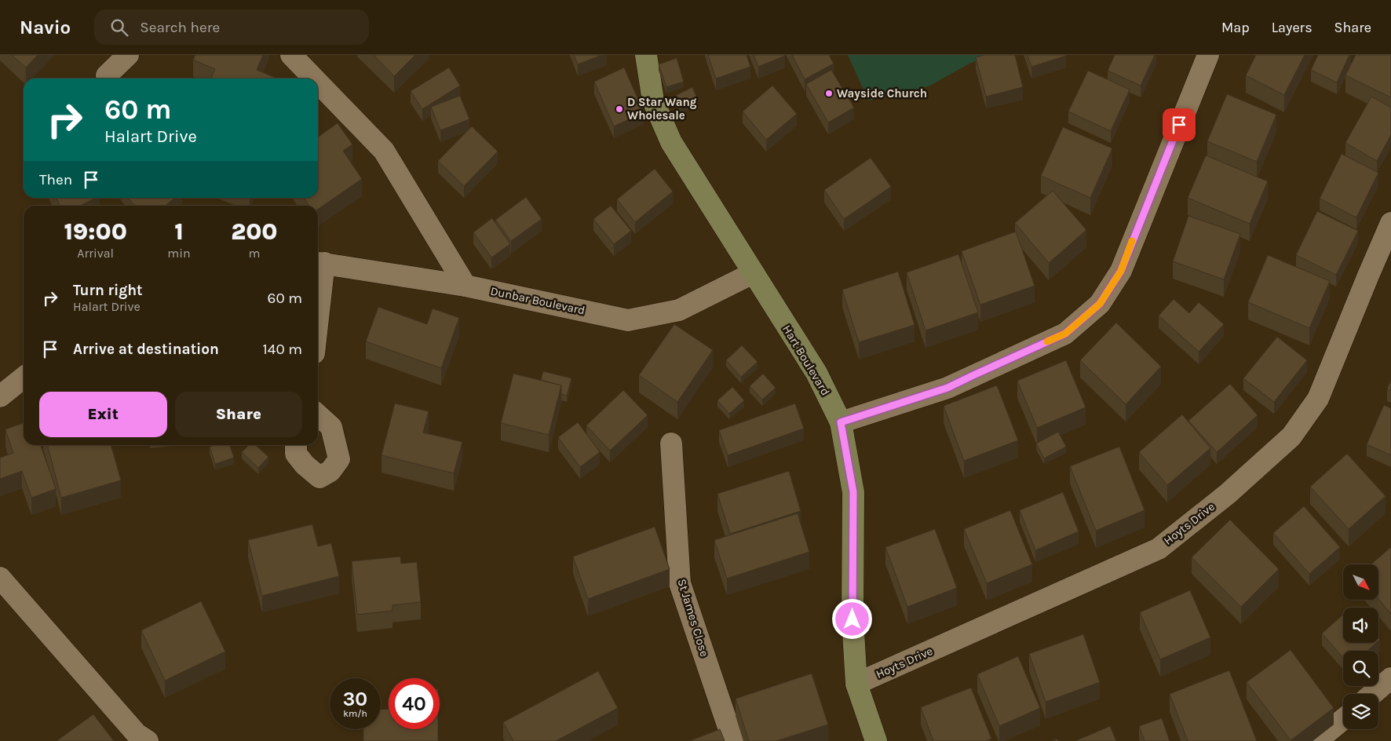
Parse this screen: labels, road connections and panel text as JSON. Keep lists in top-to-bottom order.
{
  "streets": {
    "street": [
      "Dunbar Boulevard",
      "Hart Boulevard",
      "Hoyts Drive",
      "St James Close"
    ]
  },
  "crossings": [
    ["Dunbar Boulevard", "Hart Boulevard"],
    ["Hart Boulevard", "Hoyts Drive"]
  ],
  "places": ["Wayside Church", "D Star Wang Wholesale"],
  "north": "bottom right",
  "page": {
    "header": "Navio",
    "search": "Search here",
    "nav": ["Map", "Layers", "Share"],
    "turn": ["60 m", "Halart Drive"],
    "then": "Then",
    "eta": [
      "19:00",
      "Arrival",
      "1",
      "min",
      "200",
      "m"
    ],
    "list": [
      {
        "name": "Turn right",
        "note": "Halart Drive",
        "value": "60 m"
      },
      {
        "name": "Arrive at destination",
        "value": "140 m"
      }
    ],
    "buttons": ["Exit", "Share"],
    "speed": "30 km/h",
    "limit": "40"
  }
}
